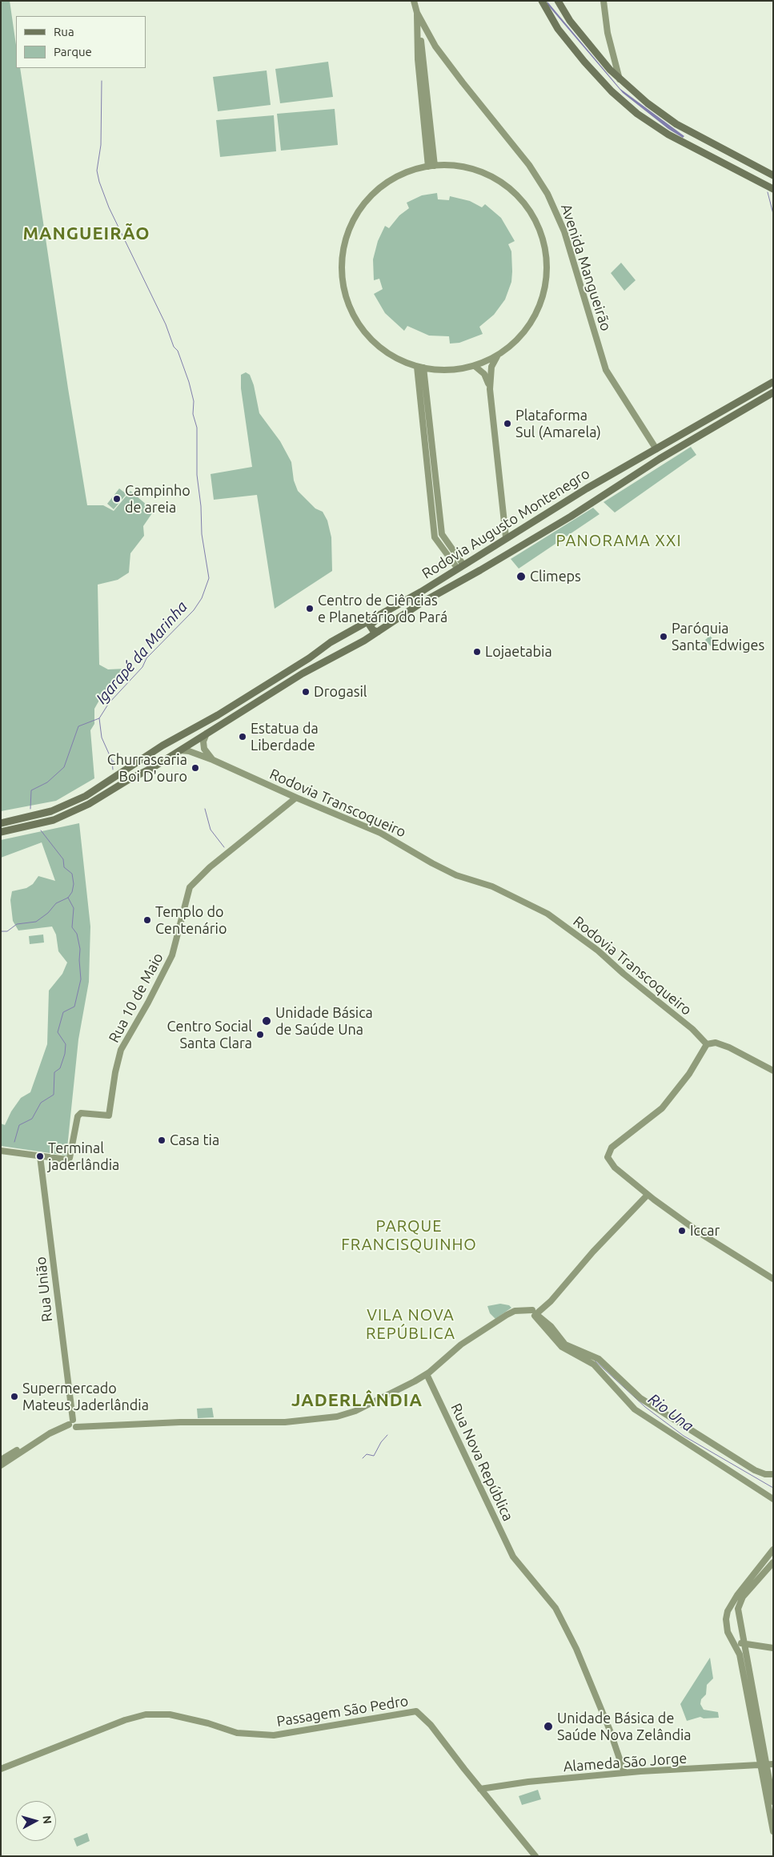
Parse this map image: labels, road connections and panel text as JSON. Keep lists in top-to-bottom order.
{
  "streets": {
    "main road": ["Rodovia Augusto Montenegro"],
    "street": [
      "Avenida Mangueirão",
      "Rodovia Transcoqueiro",
      "Rua 10 de Maio",
      "Rua União",
      "Rua Nova República",
      "Passagem São Pedro",
      "Alameda São Jorge"
    ]
  },
  "crossings": [
    ["Avenida Mangueirão", "Rodovia Augusto Montenegro"],
    ["Rodovia Augusto Montenegro", "Rodovia Transcoqueiro"],
    ["Rodovia Transcoqueiro", "Rua 10 de Maio"],
    ["Rua 10 de Maio", "Rua União"],
    ["Rua Nova República", "Alameda São Jorge"],
    ["Passagem São Pedro", "Alameda São Jorge"]
  ],
  "districts": [
    "MANGUEIRÃO",
    "PANORAMA XXI",
    "PARQUE FRANCISQUINHO",
    "VILA NOVA REPÚBLICA",
    "JADERLÂNDIA"
  ],
  "water": ["Igarapé da Marinha", "Rio Una"],
  "places": [
    "Plataforma Sul (Amarela)",
    "Campinho de areia",
    "Climeps",
    "Centro de Ciências e Planetário do Pará",
    "Paróquia Santa Edwiges",
    "Lojaetabia",
    "Drogasil",
    "Estatua da Liberdade",
    "Churrascaria Boi D'ouro",
    "Templo do Centenário",
    "Unidade Básica de Saúde Una",
    "Centro Social Santa Clara",
    "Casa tia",
    "Terminal jaderlândia",
    "Iccar",
    "Supermercado Mateus Jaderlândia",
    "Unidade Básica de Saúde Nova Zelândia"
  ],
  "legend": ["Rua", "Parque"],
  "north": "right"
}
